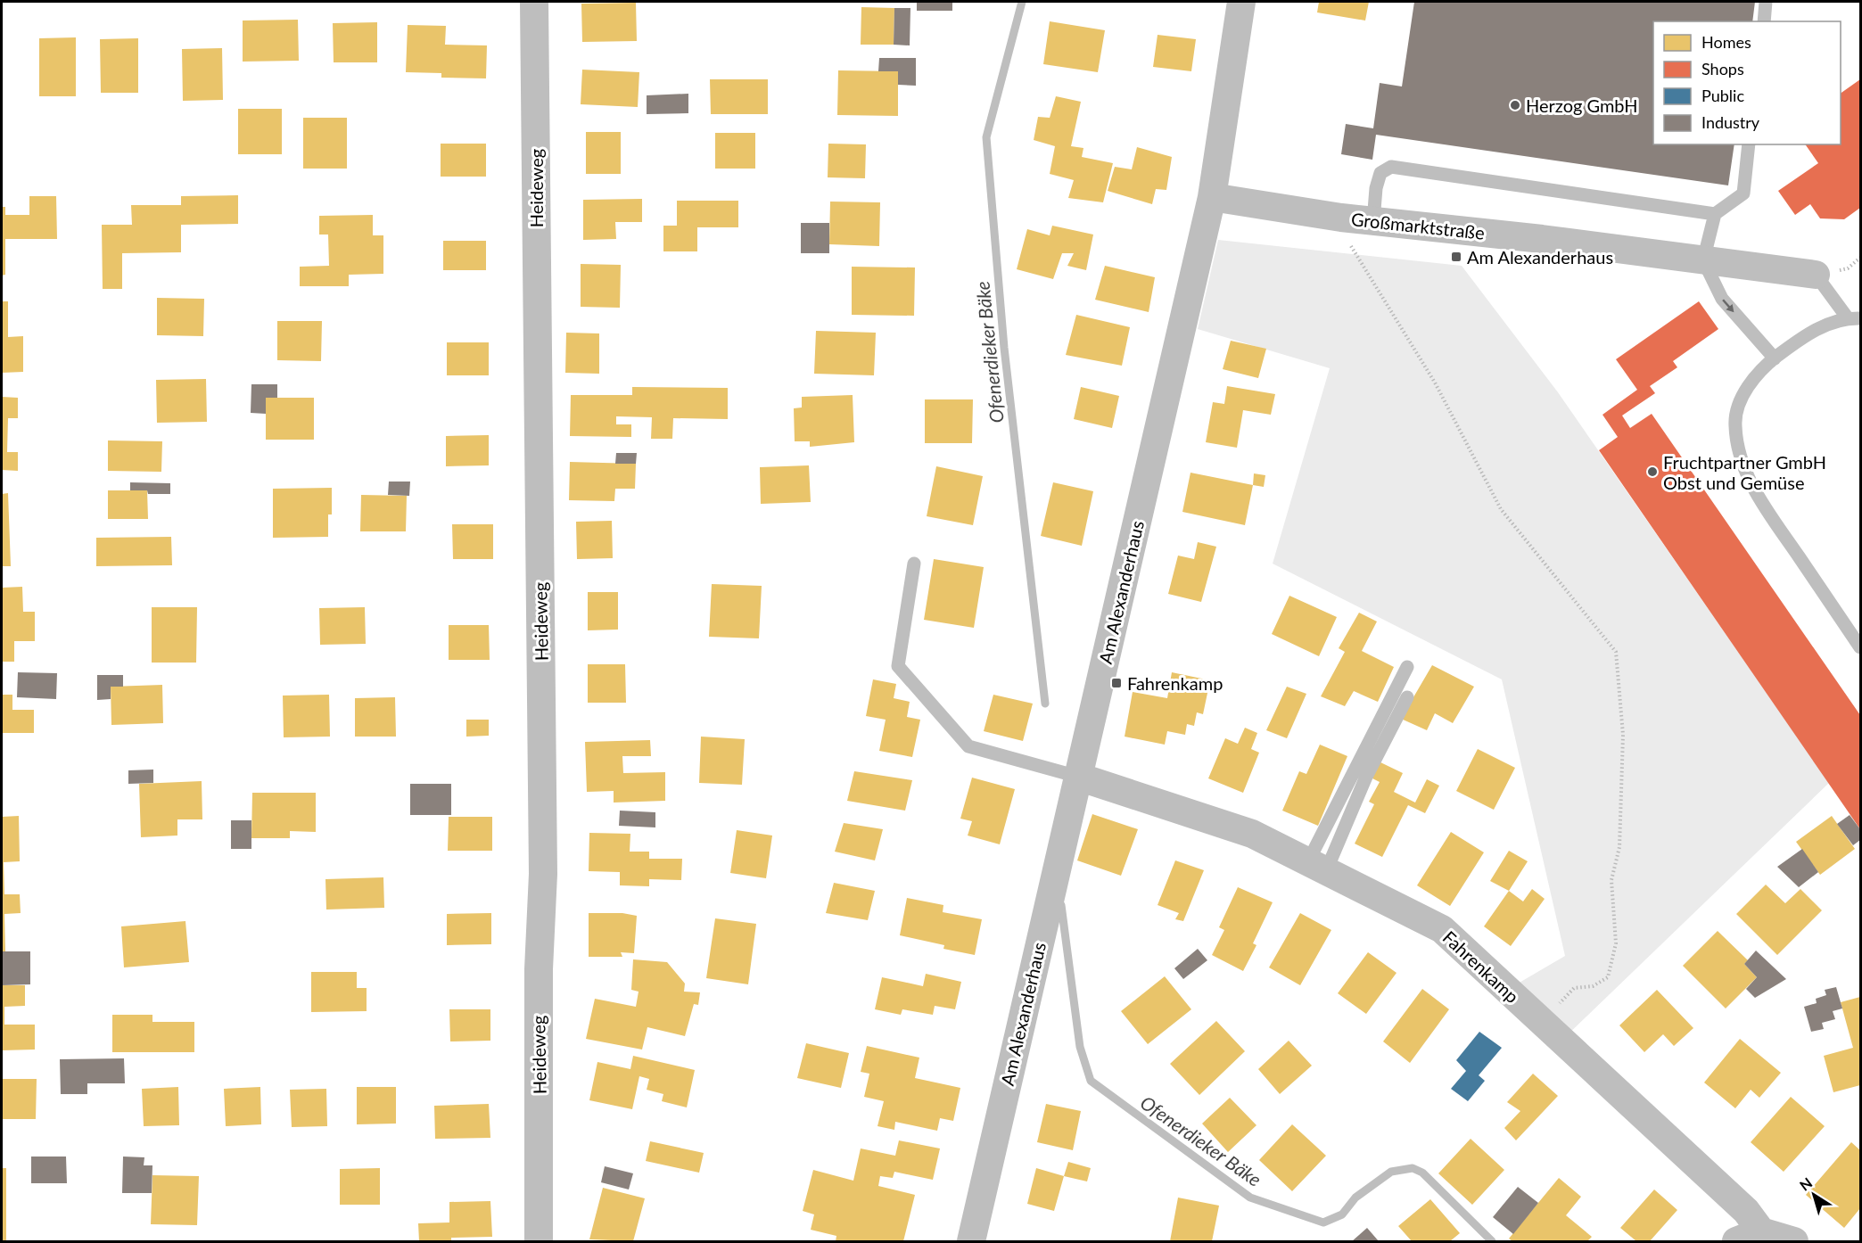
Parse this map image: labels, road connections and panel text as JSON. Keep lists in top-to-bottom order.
{
  "streets": {
    "street": [
      "Heideweg",
      "Großmarktstraße",
      "Am Alexanderhaus",
      "Fahrenkamp"
    ]
  },
  "crossings": [
    ["Großmarktstraße", "Am Alexanderhaus"],
    ["Am Alexanderhaus", "Fahrenkamp"]
  ],
  "water": ["Ofenerdieker Bäke"],
  "places": {
    "other": ["Herzog GmbH", "Fruchtpartner GmbH Obst und Gemüse"],
    "transit": ["Am Alexanderhaus", "Fahrenkamp"]
  },
  "legend": [
    "Homes",
    "Shops",
    "Public",
    "Industry"
  ],
  "north": "top left"
}
